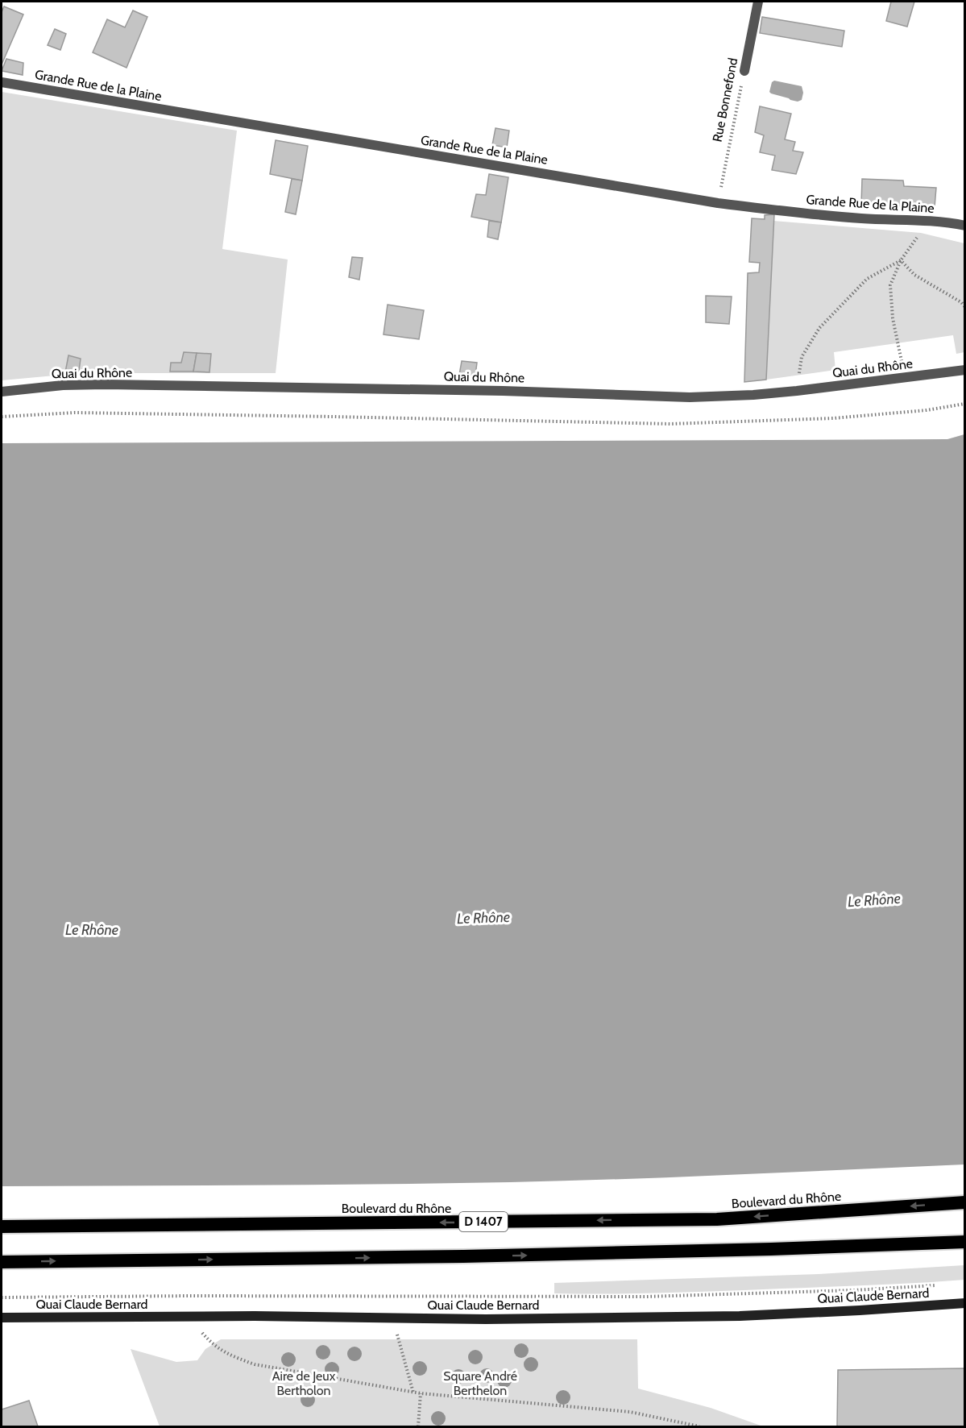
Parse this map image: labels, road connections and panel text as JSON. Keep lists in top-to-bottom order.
{
  "streets": {
    "highway": ["Boulevard du Rhône", "D 1407"],
    "main road": ["Quai Claude Bernard"],
    "street": ["Grande Rue de la Plaine", "Rue Bonnefond", "Quai du Rhône"]
  },
  "crossings": [
    ["Grande Rue de la Plaine", "Rue Bonnefond"]
  ],
  "water": ["Le Rhône"],
  "parks": ["Aire de Jeux Bertholon", "Square André Berthelon"]
}
